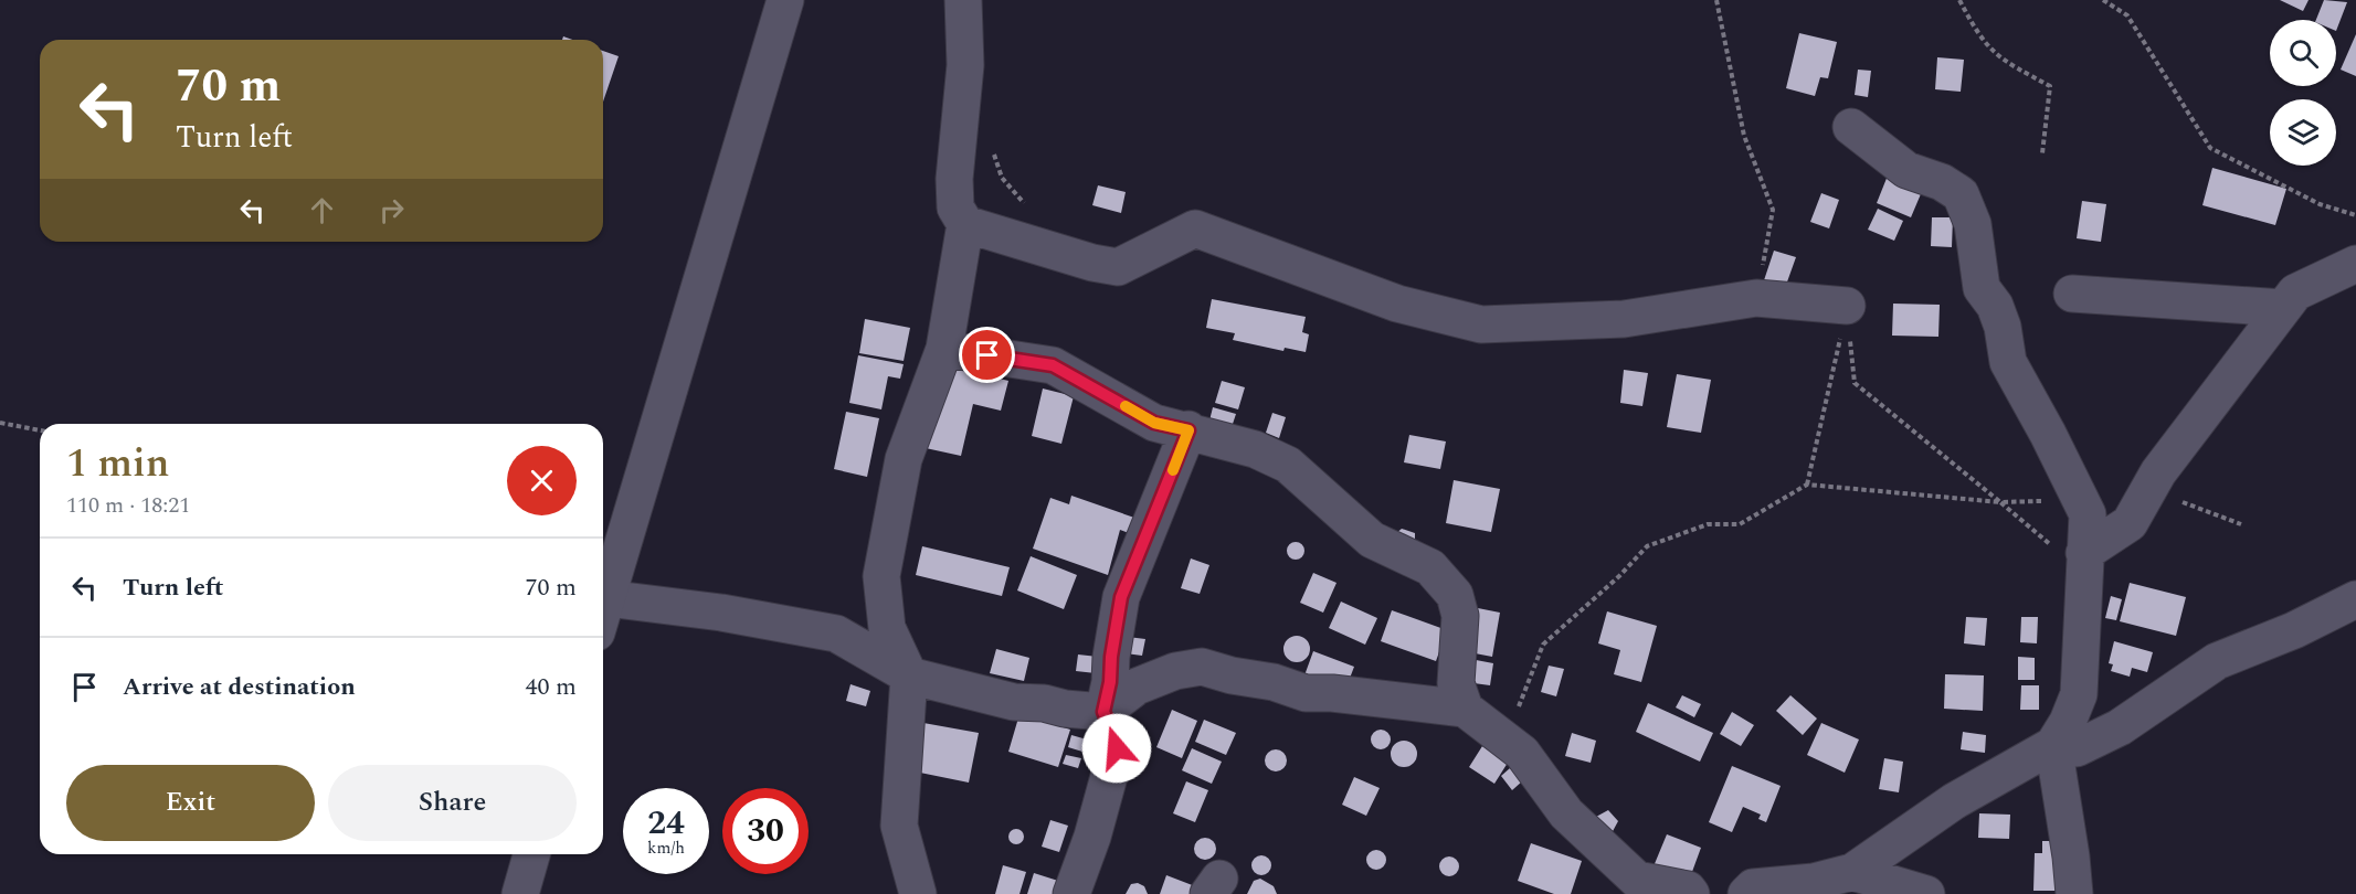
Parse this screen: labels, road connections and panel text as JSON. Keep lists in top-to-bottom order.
{
  "page": {
    "turn": ["70 m", "Turn left"],
    "heading": ["1 min", "110 m · 18:21"],
    "list": [
      {
        "name": "Turn left",
        "value": "70 m"
      },
      {
        "name": "Arrive at destination",
        "value": "40 m"
      }
    ],
    "buttons": ["Exit", "Share"],
    "speed": "24 km/h",
    "limit": "30"
  }
}
